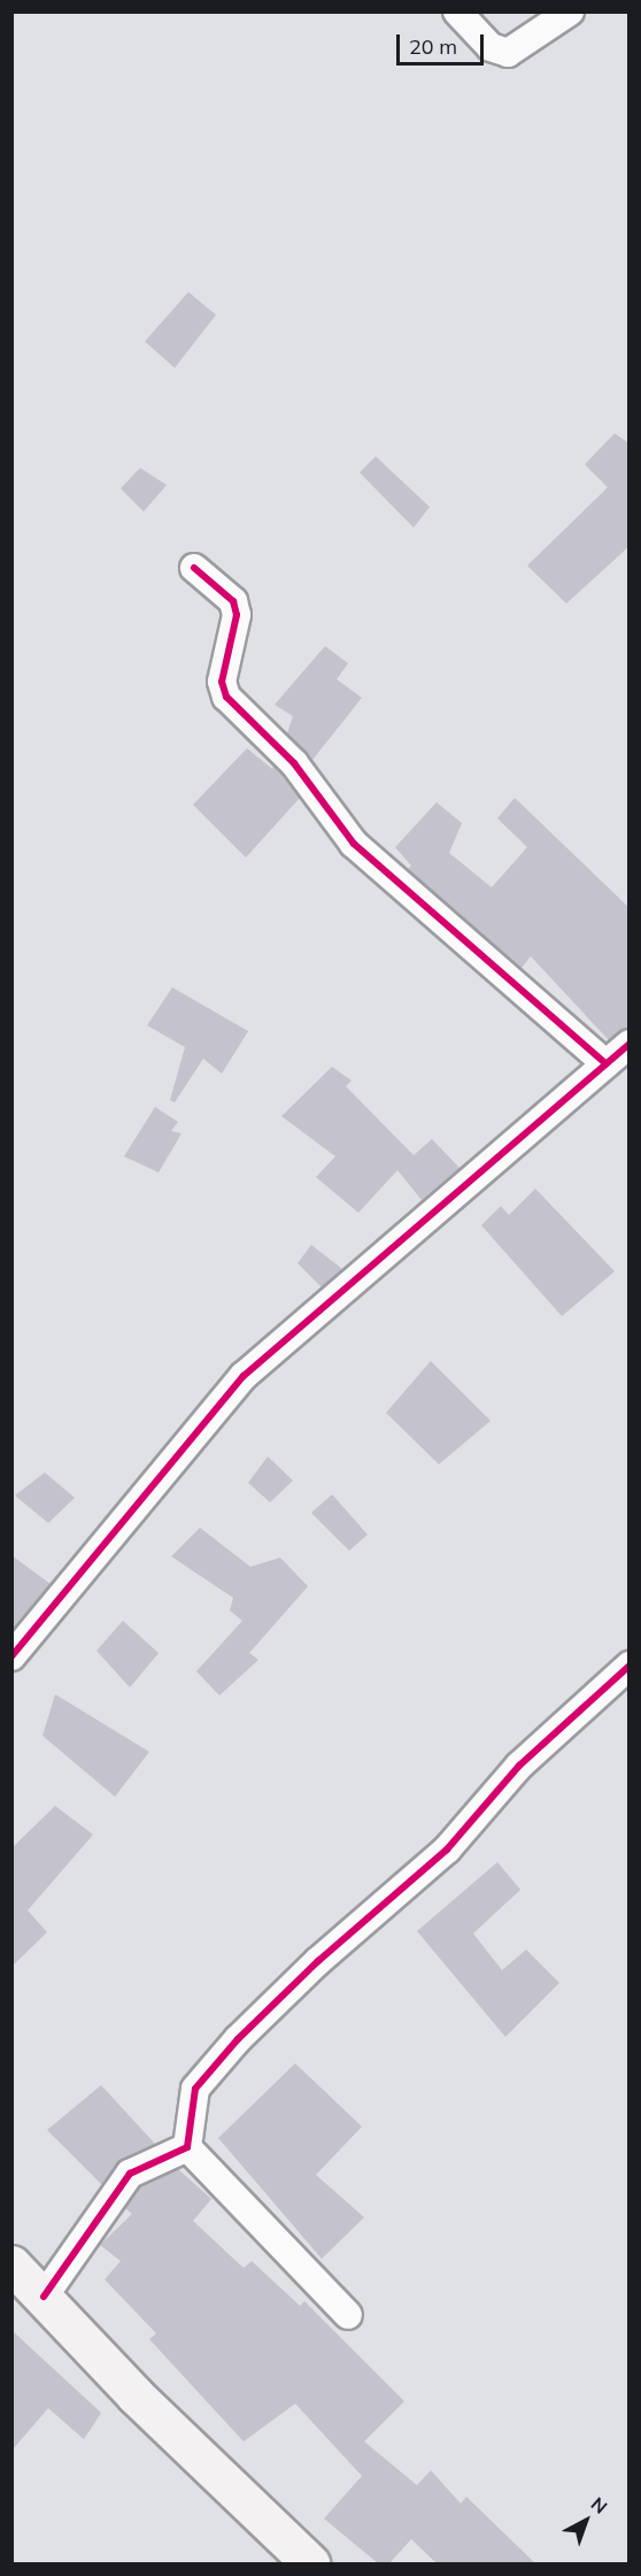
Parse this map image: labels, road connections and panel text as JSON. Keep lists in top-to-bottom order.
{
  "scale_bar": "20 m",
  "north": "top right"
}
